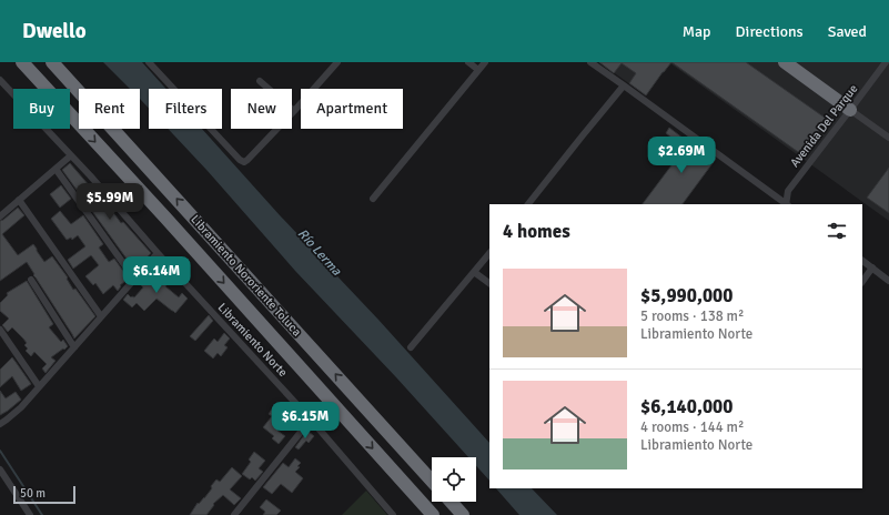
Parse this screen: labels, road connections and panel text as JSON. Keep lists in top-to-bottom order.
{
  "streets": {
    "highway": ["Libramiento Nororiente Toluca"],
    "street": ["Avenida Del Parque", "Libramiento Norte"]
  },
  "water": ["Río Lerma"],
  "scale_bar": "50 m",
  "page": {
    "header": "Dwello",
    "nav": ["Map", "Directions", "Saved"],
    "chip": [
      "Buy",
      "Rent",
      "Filters",
      "New",
      "Apartment"
    ],
    "price": [
      "$2.69M",
      "$5.99M",
      "$6.14M",
      "$6.15M"
    ],
    "heading": "4 homes",
    "list": [
      {
        "name": "$5,990,000",
        "note": "5 rooms · 138 m² · Libramiento Norte"
      },
      {
        "name": "$6,140,000",
        "note": "4 rooms · 144 m² · Libramiento Norte"
      }
    ],
    "scale": "50 m"
  }
}
